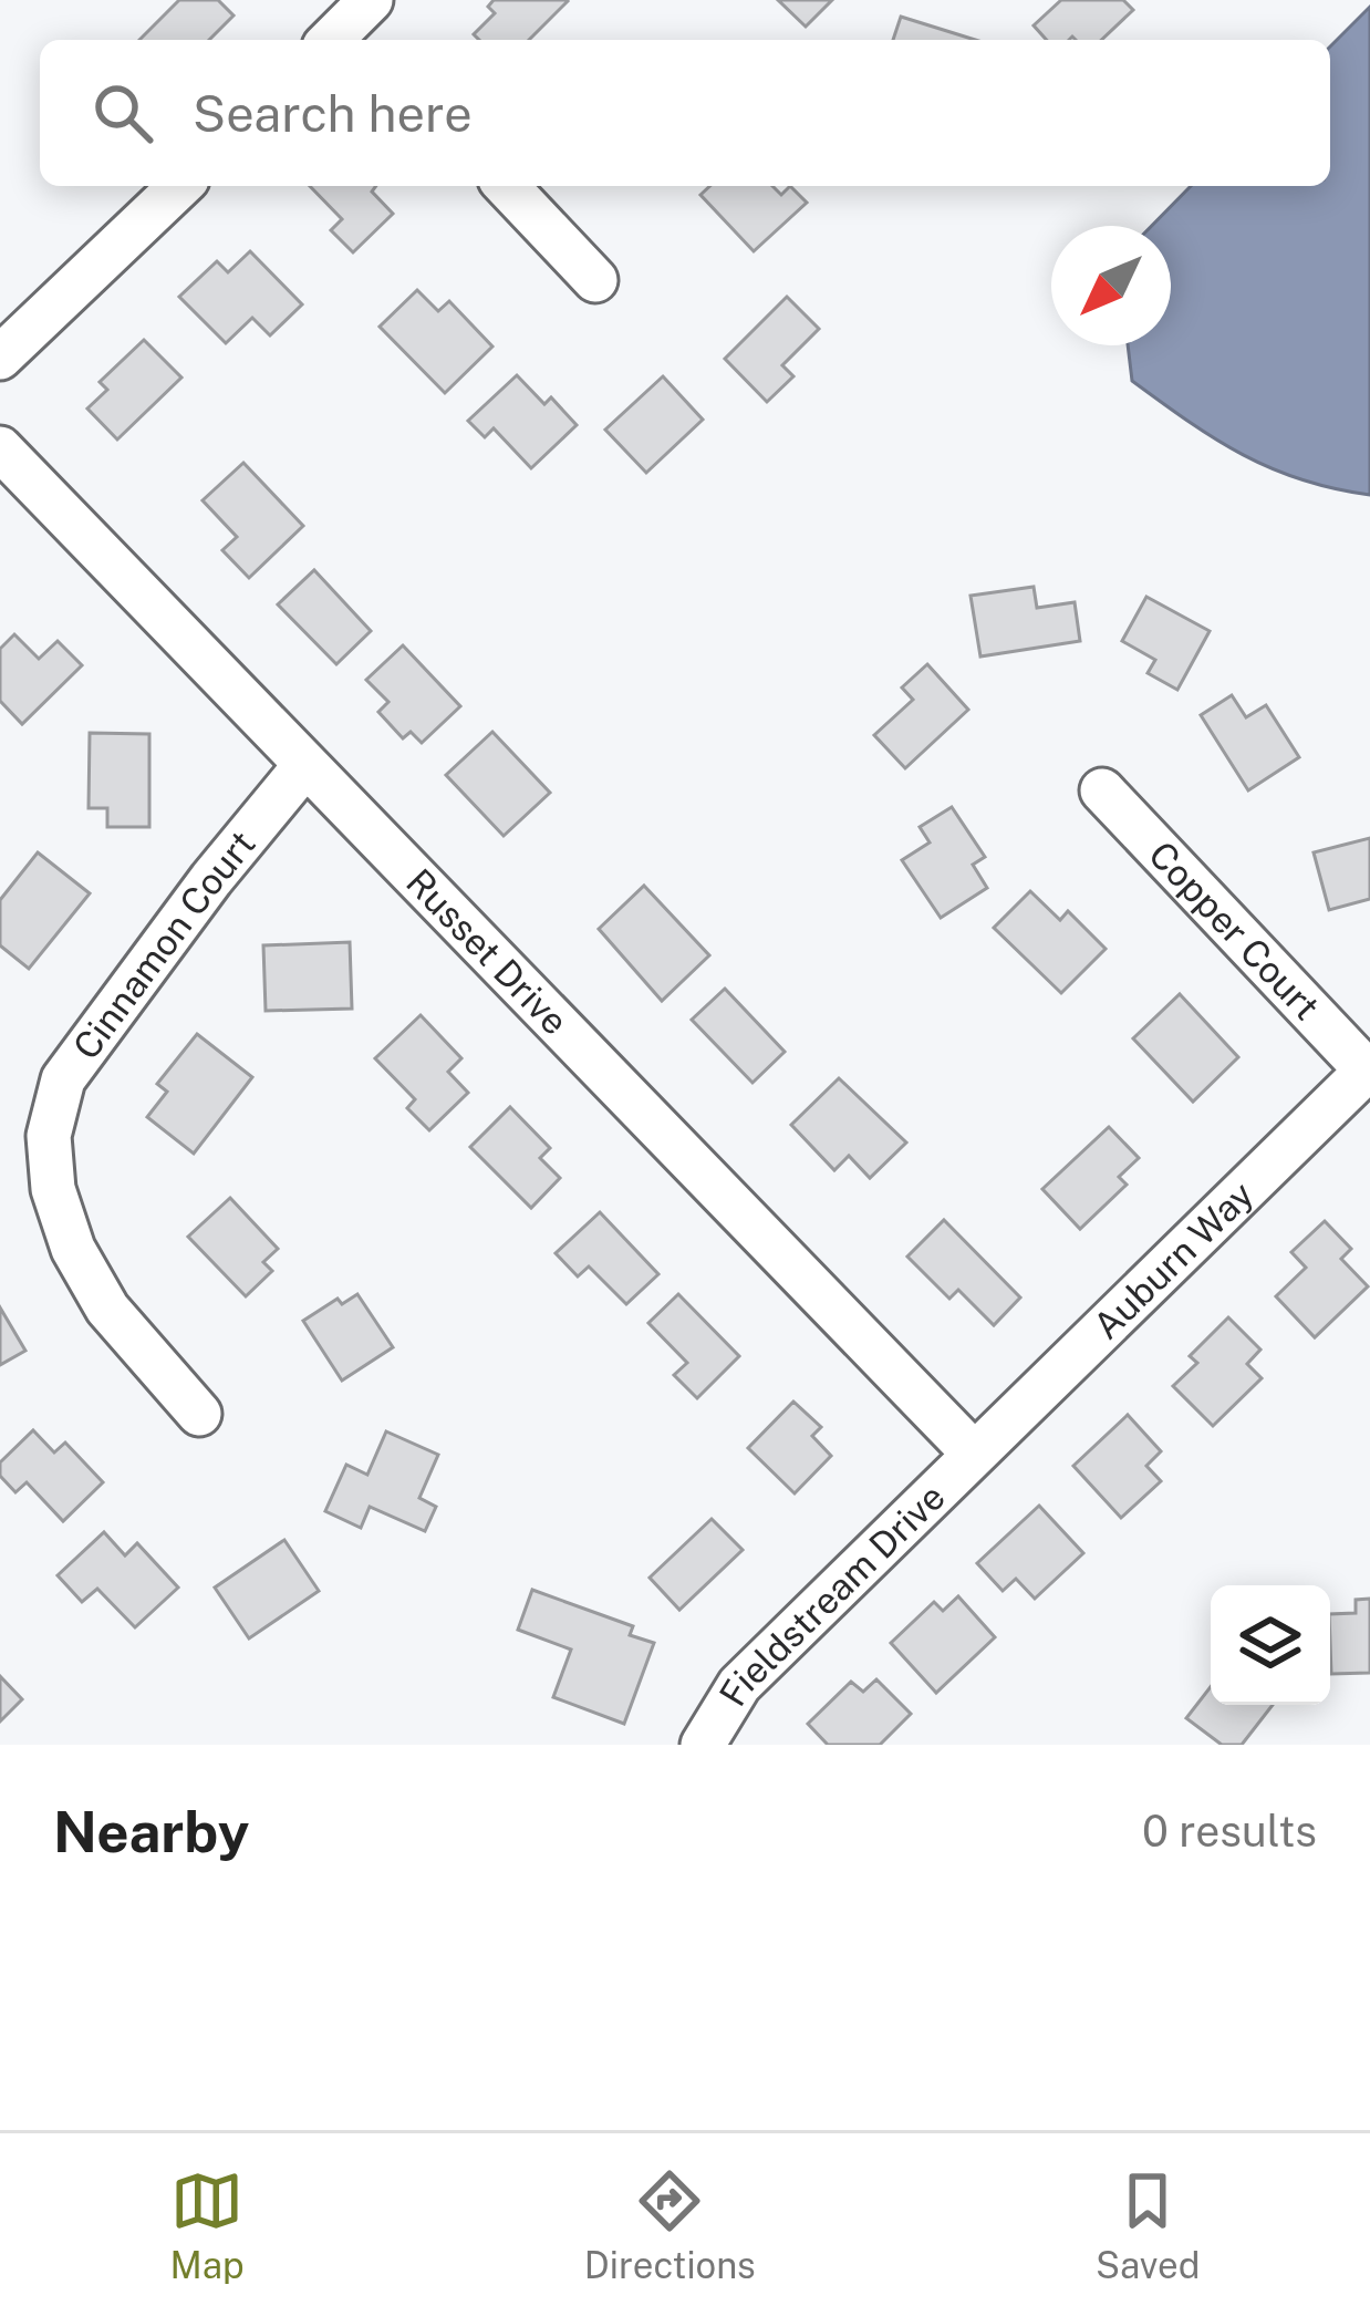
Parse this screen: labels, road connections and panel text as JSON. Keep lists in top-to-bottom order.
{
  "streets": {
    "street": [
      "Copper Court",
      "Cinnamon Court",
      "Russet Drive",
      "Auburn Way",
      "Fieldstream Drive"
    ]
  },
  "crossings": [
    ["Copper Court", "Auburn Way"],
    ["Cinnamon Court", "Russet Drive"],
    ["Russet Drive", "Auburn Way"],
    ["Russet Drive", "Fieldstream Drive"],
    ["Auburn Way", "Fieldstream Drive"]
  ],
  "north": "bottom left",
  "page": {
    "search": "Search here",
    "heading": ["Nearby", "0 results"],
    "nav": ["Map", "Directions", "Saved"]
  }
}
